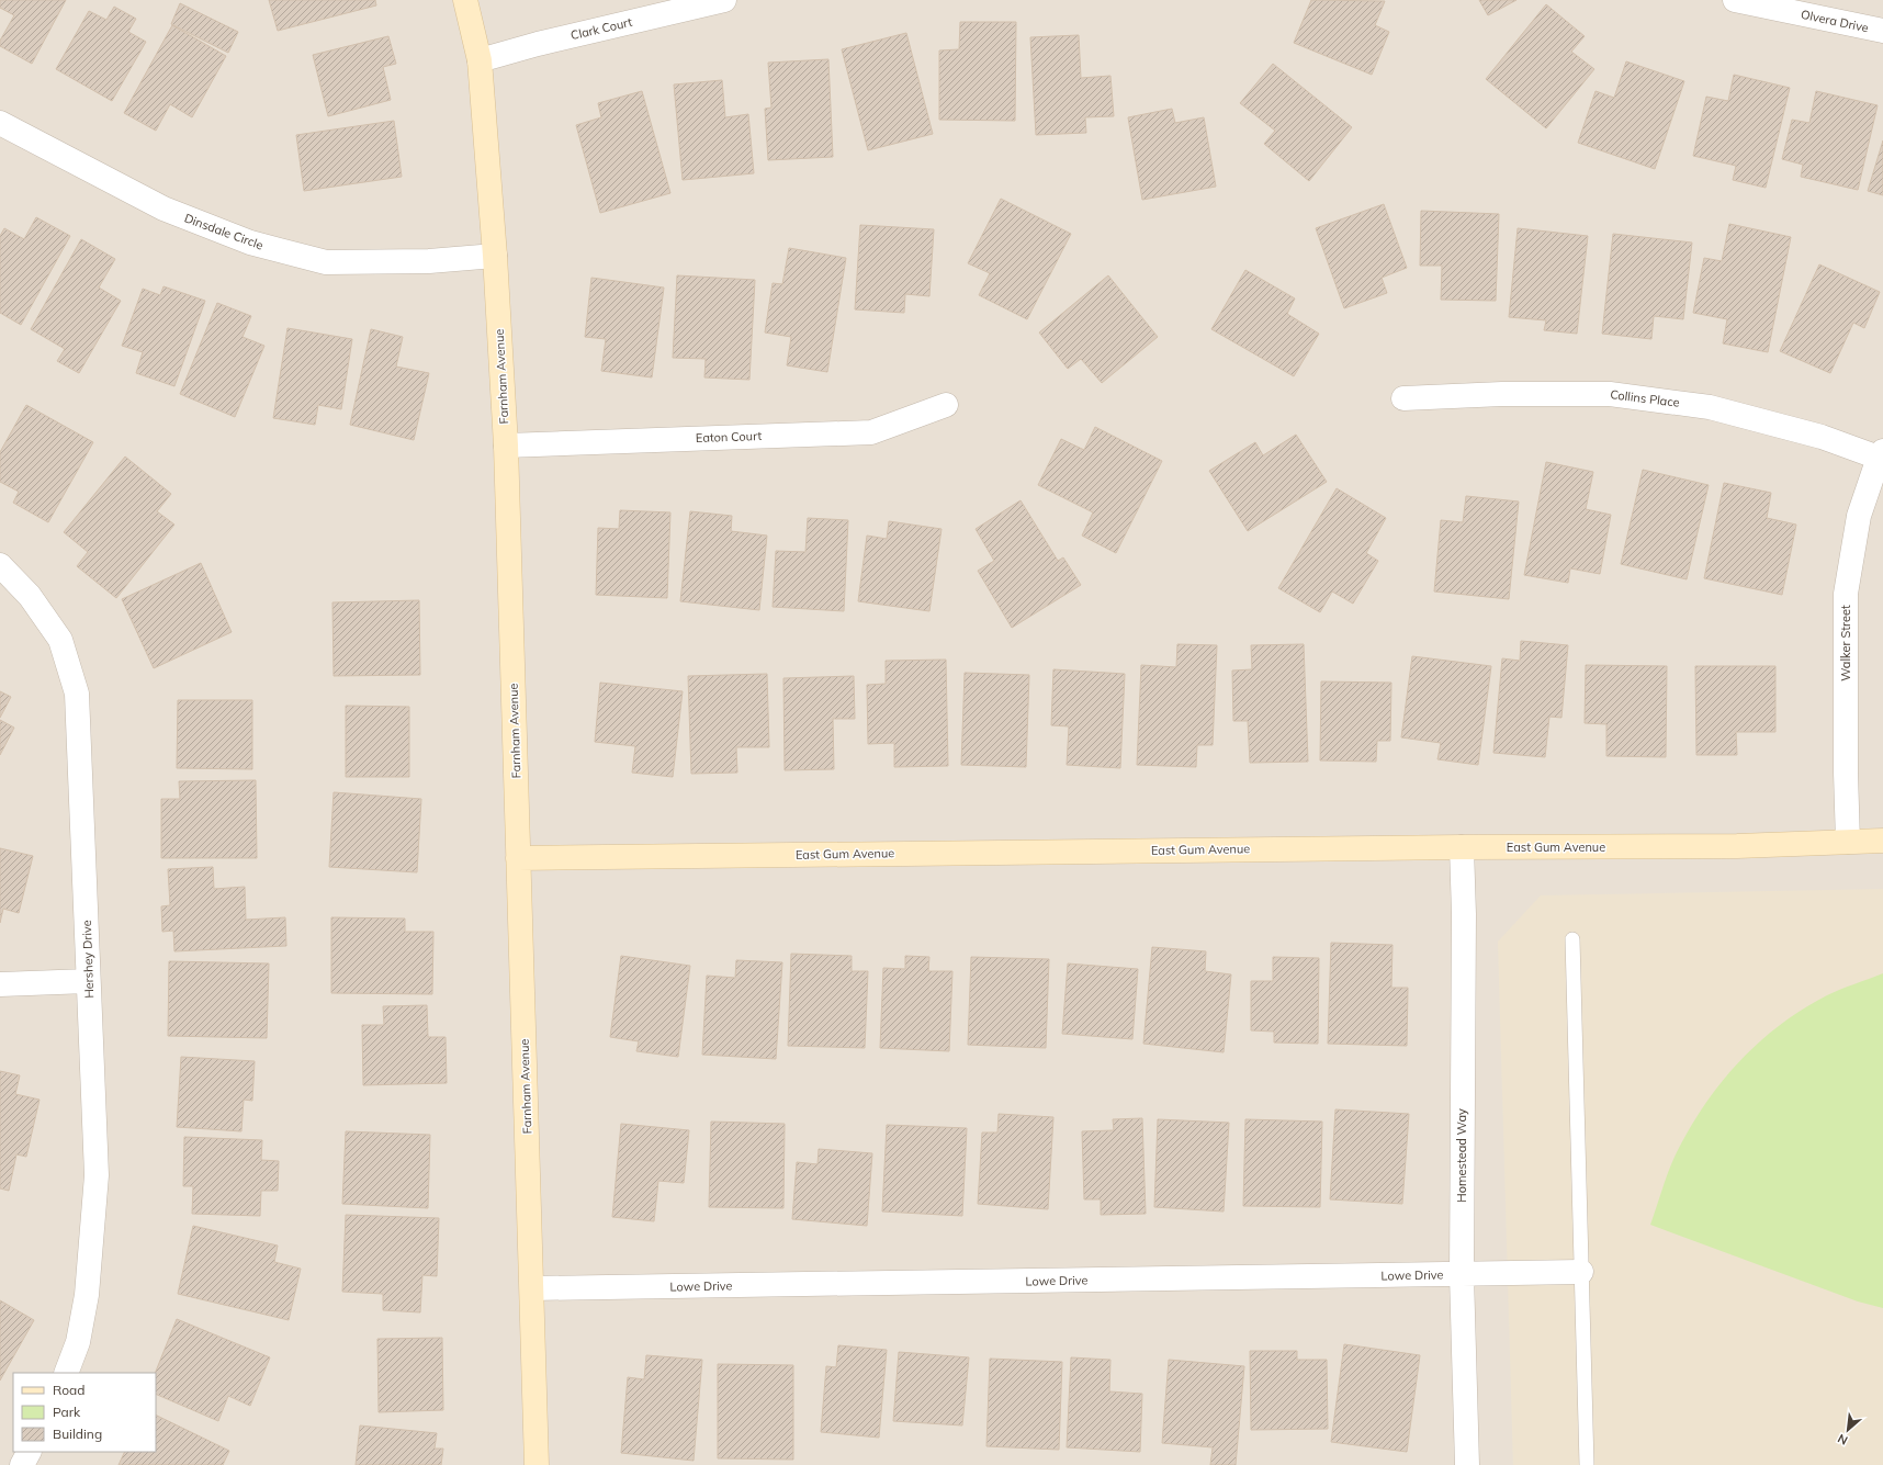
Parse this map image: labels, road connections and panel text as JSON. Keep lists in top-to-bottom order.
{
  "streets": {
    "street": [
      "Olvera Drive",
      "Clark Court",
      "Dinsdale Circle",
      "Farnham Avenue",
      "Collins Place",
      "Eaton Court",
      "Walker Street",
      "East Gum Avenue",
      "Hershey Drive",
      "Homestead Way",
      "Lowe Drive"
    ]
  },
  "crossings": [
    ["Clark Court", "Farnham Avenue"],
    ["Dinsdale Circle", "Farnham Avenue"],
    ["Farnham Avenue", "Eaton Court"],
    ["Farnham Avenue", "East Gum Avenue"],
    ["Farnham Avenue", "Lowe Drive"],
    ["Collins Place", "Walker Street"],
    ["Walker Street", "East Gum Avenue"],
    ["East Gum Avenue", "Homestead Way"],
    ["Homestead Way", "Lowe Drive"]
  ],
  "legend": ["Road", "Park", "Building"],
  "north": "bottom left"
}
